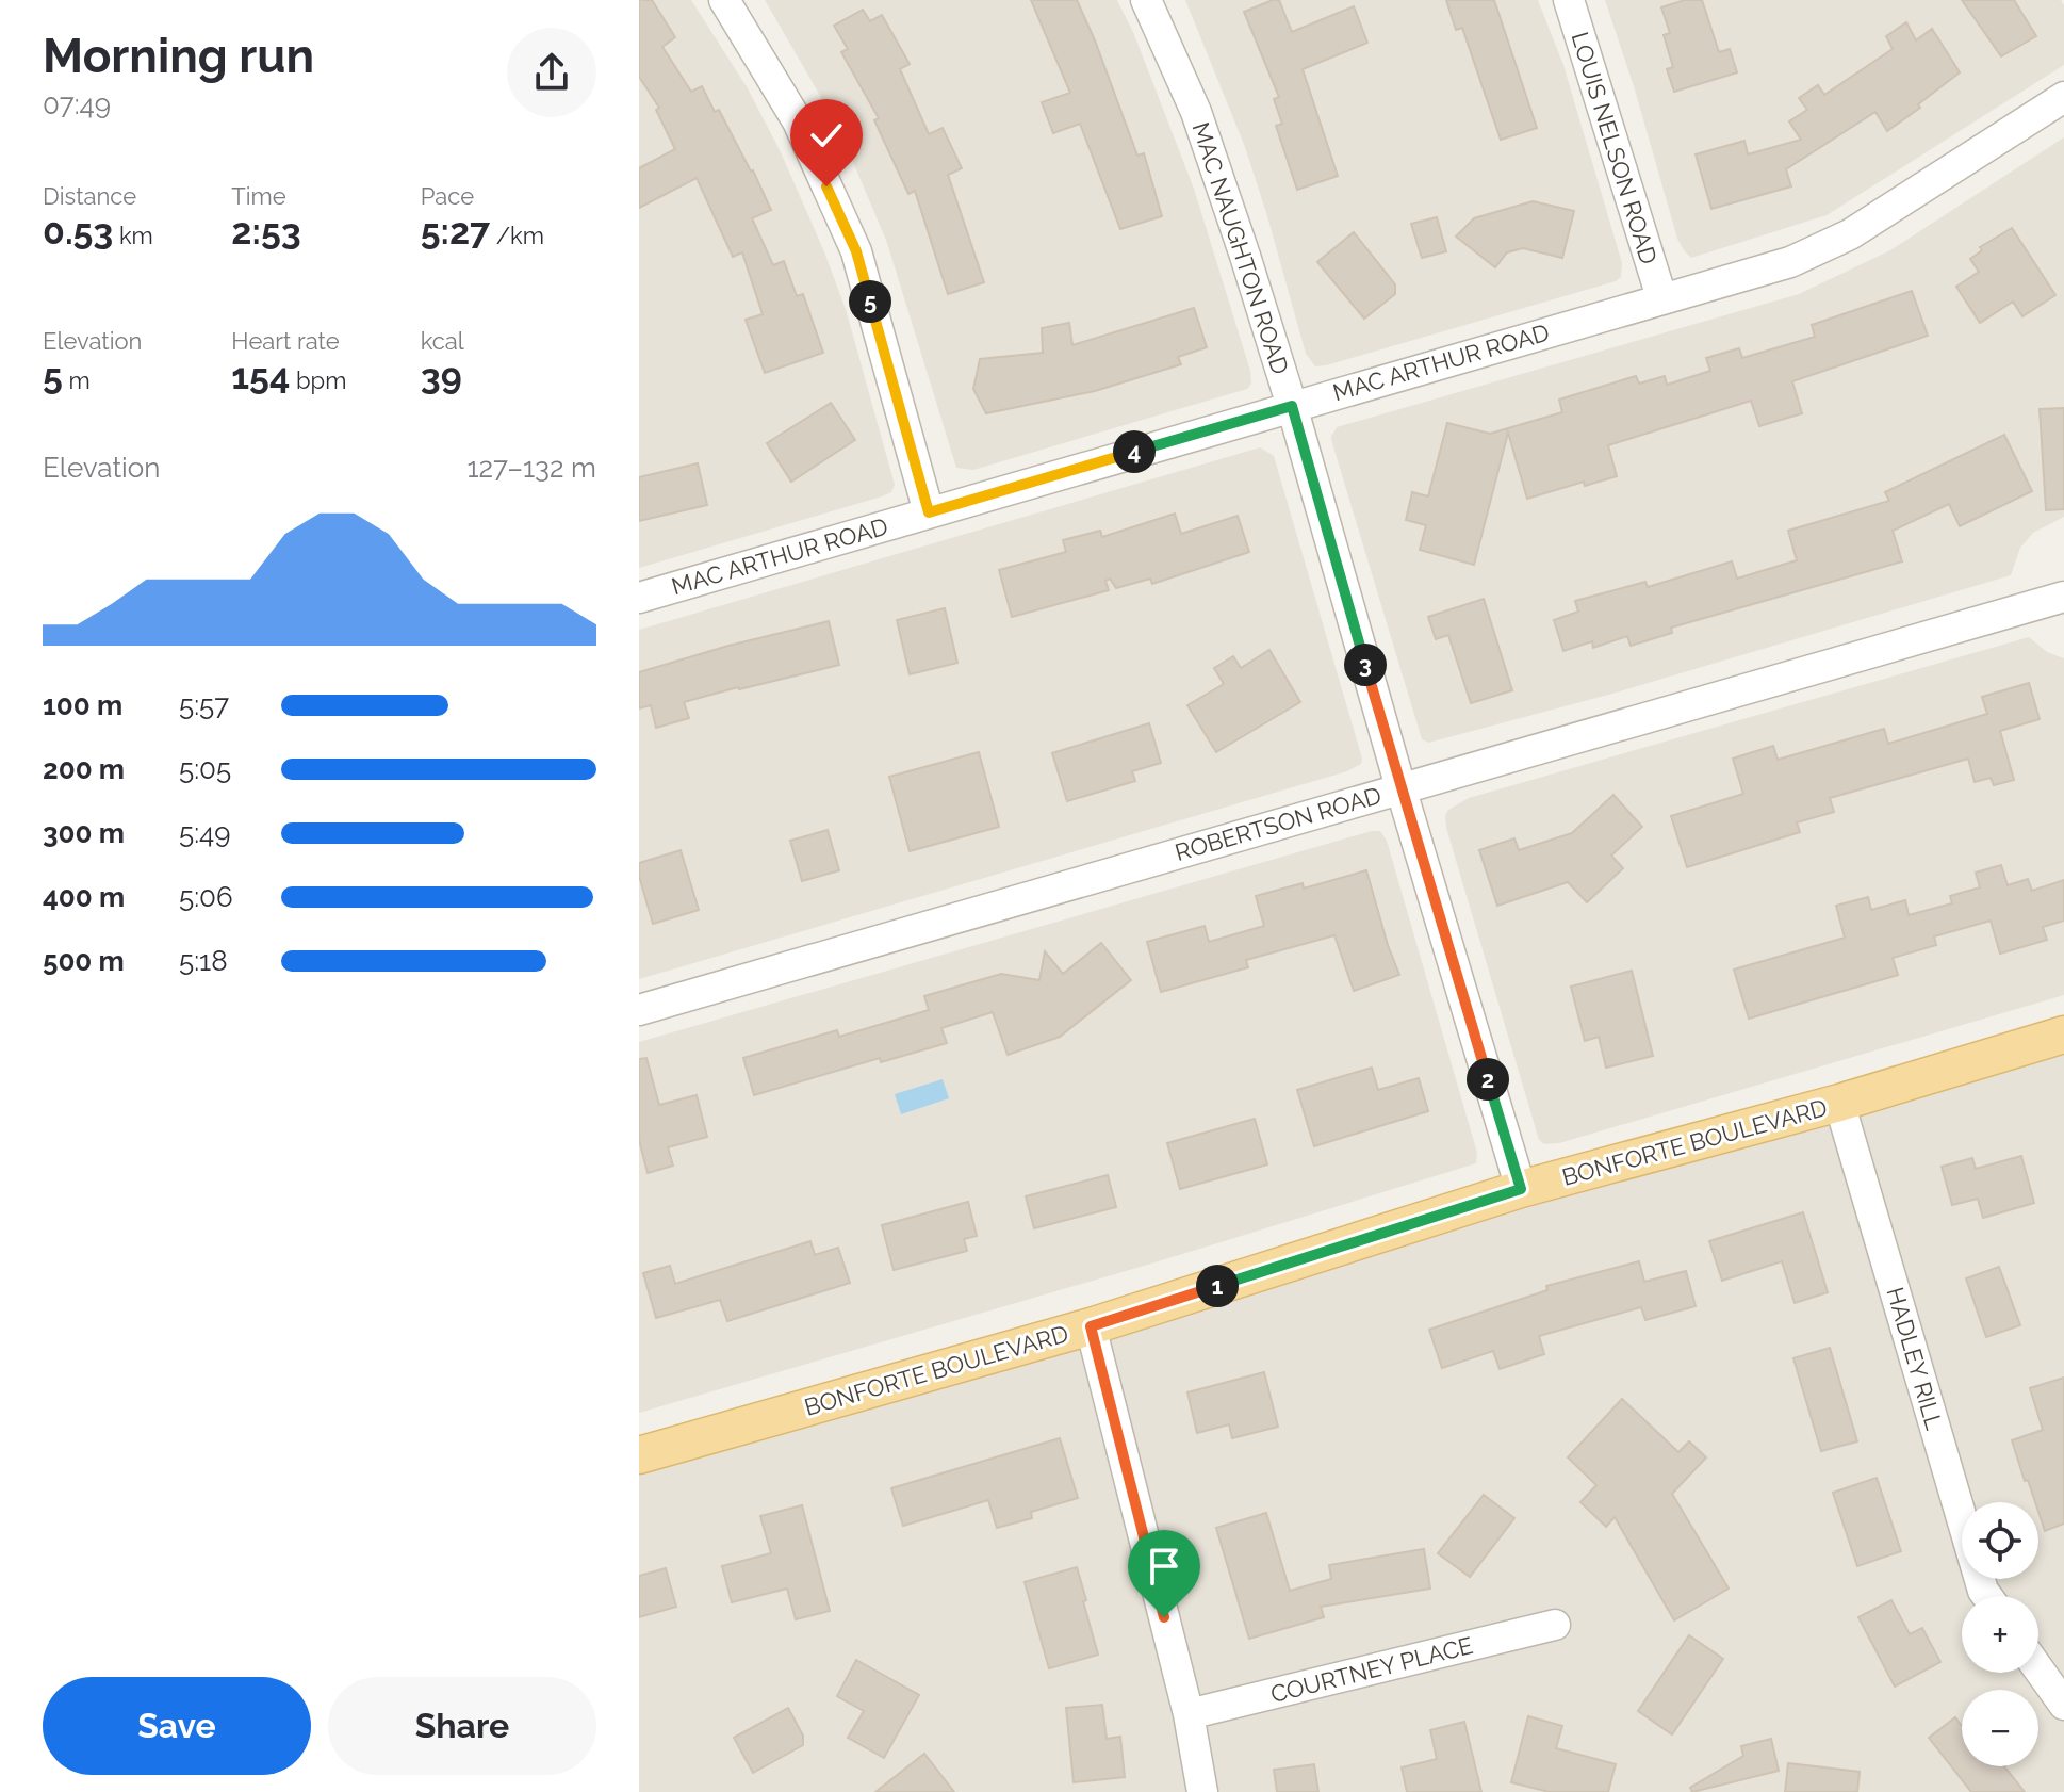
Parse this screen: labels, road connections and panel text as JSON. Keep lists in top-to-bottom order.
{
  "streets": {
    "main road": ["BONFORTE BOULEVARD"],
    "street": [
      "LOUIS NELSON ROAD",
      "MAC NAUGHTON ROAD",
      "MAC ARTHUR ROAD",
      "ROBERTSON ROAD",
      "HADLEY RILL",
      "COURTNEY PLACE"
    ]
  },
  "crossings": [
    ["LOUIS NELSON ROAD", "MAC ARTHUR ROAD"],
    ["MAC NAUGHTON ROAD", "MAC ARTHUR ROAD"],
    ["MAC NAUGHTON ROAD", "ROBERTSON ROAD"],
    ["MAC NAUGHTON ROAD", "BONFORTE BOULEVARD"],
    ["BONFORTE BOULEVARD", "HADLEY RILL"]
  ],
  "page": {
    "heading": ["Morning run", "07:49"],
    "stats": [
      ["Distance", "0.53 km"],
      ["Time", "2:53"],
      ["Pace", "5:27 /km"],
      ["Elevation", "5 m"],
      ["Heart rate", "154 bpm"],
      ["kcal", "39"]
    ],
    "pins": [
      "5",
      "4",
      "3",
      "2",
      "1"
    ],
    "chart": ["Elevation", "127–132 m"],
    "list": [
      {
        "name": "100 m",
        "note": "5:57"
      },
      {
        "name": "200 m",
        "note": "5:05"
      },
      {
        "name": "300 m",
        "note": "5:49"
      },
      {
        "name": "400 m",
        "note": "5:06"
      },
      {
        "name": "500 m",
        "note": "5:18"
      }
    ],
    "map_buttons": ["+", "−"],
    "buttons": ["Save", "Share"]
  }
}
